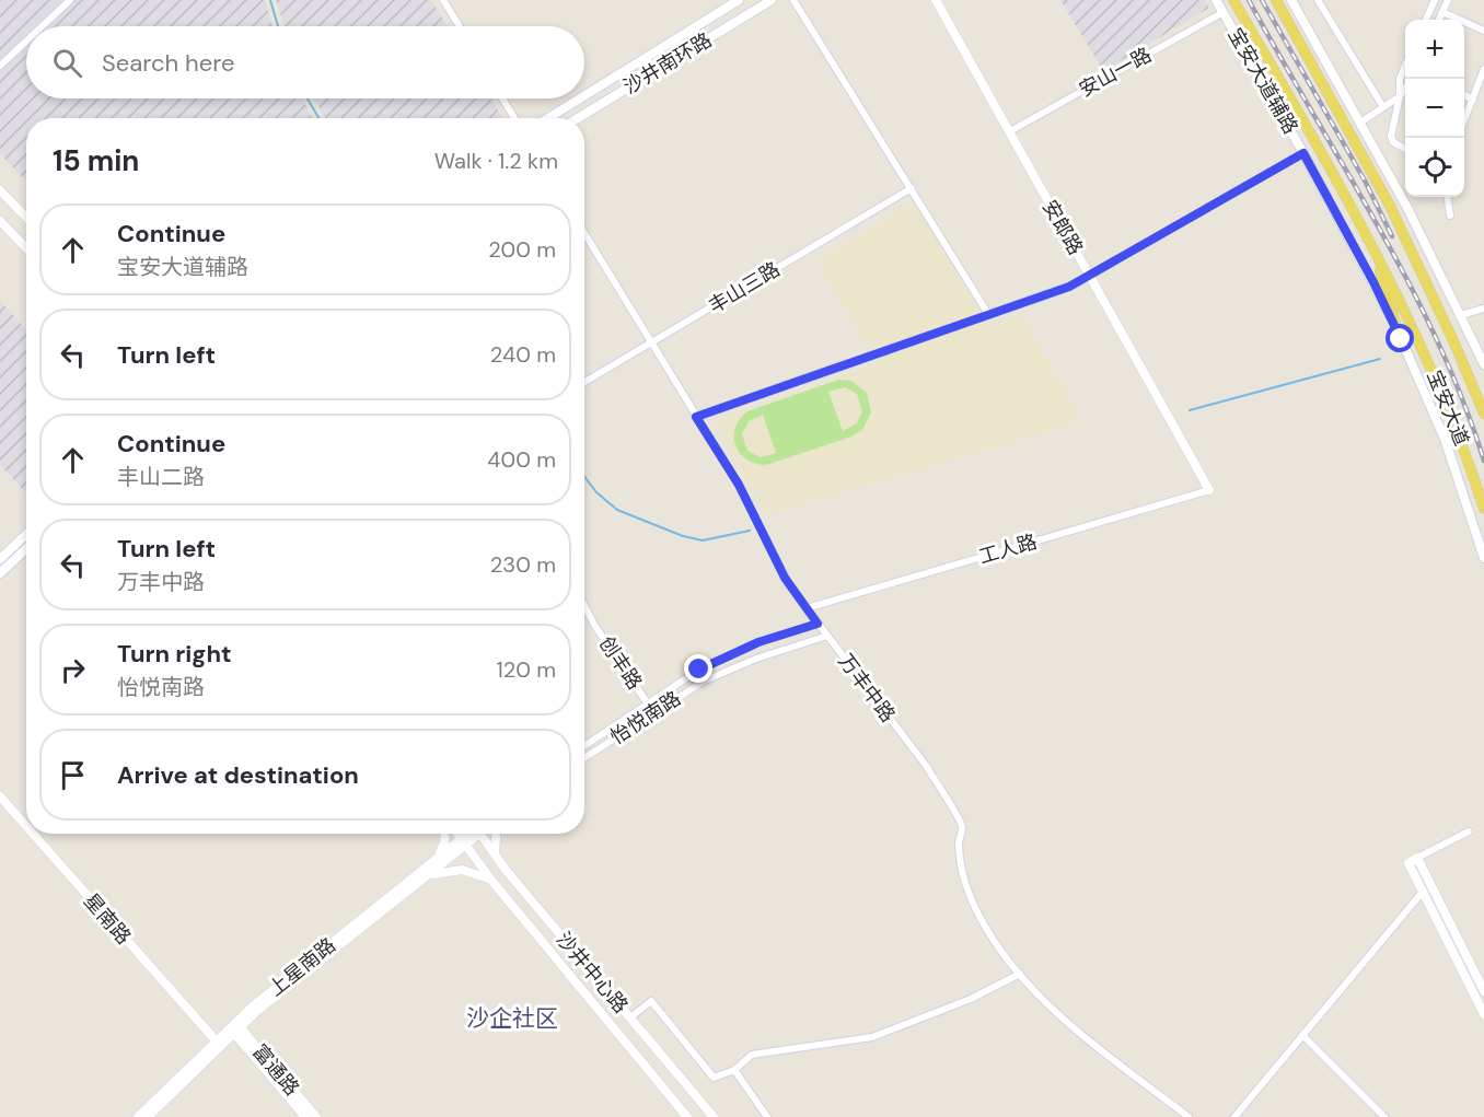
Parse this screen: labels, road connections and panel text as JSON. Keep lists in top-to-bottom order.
{
  "streets": {
    "main road": ["沙井南环路", "宝安大道辅路", "宝安大道"],
    "street": [
      "安山一路",
      "安郎路",
      "丰山三路",
      "工人路",
      "创丰路",
      "万丰中路",
      "怡悦南路",
      "星南路",
      "上星南路",
      "沙井中心路",
      "富通路"
    ]
  },
  "crossings": [
    ["安山一路", "宝安大道辅路"],
    ["安山一路", "安郎路"],
    ["安郎路", "工人路"],
    ["丰山三路", "万丰中路"],
    ["工人路", "万丰中路"],
    ["创丰路", "怡悦南路"],
    ["万丰中路", "怡悦南路"],
    ["星南路", "上星南路"],
    ["上星南路", "沙井中心路"],
    ["上星南路", "富通路"]
  ],
  "districts": ["沙企社区"],
  "page": {
    "map_buttons": ["+", "−"],
    "search": "Search here",
    "heading": ["15 min", "Walk · 1.2 km"],
    "list": [
      ["Continue", "宝安大道辅路", "200 m"],
      ["Turn left", "240 m"],
      ["Continue", "丰山二路", "400 m"],
      ["Turn left", "万丰中路", "230 m"],
      ["Turn right", "怡悦南路", "120 m"],
      "Arrive at destination"
    ]
  }
}
